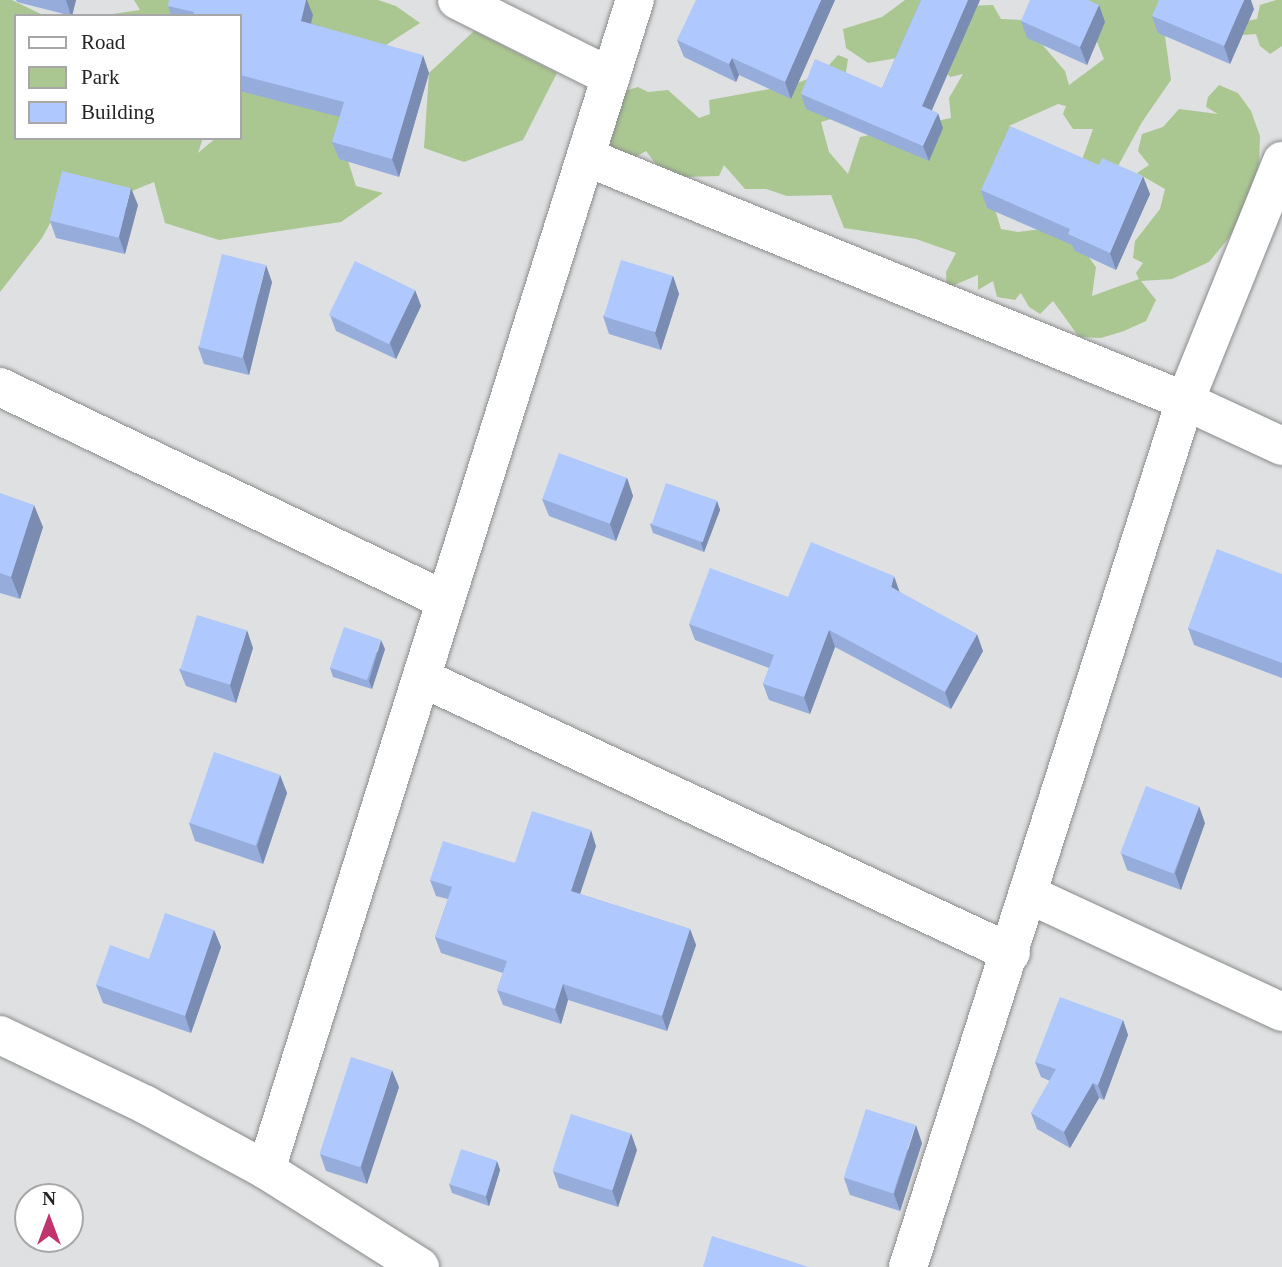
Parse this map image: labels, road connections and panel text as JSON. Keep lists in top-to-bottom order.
{
  "legend": ["Road", "Park", "Building"],
  "north": "top"
}
